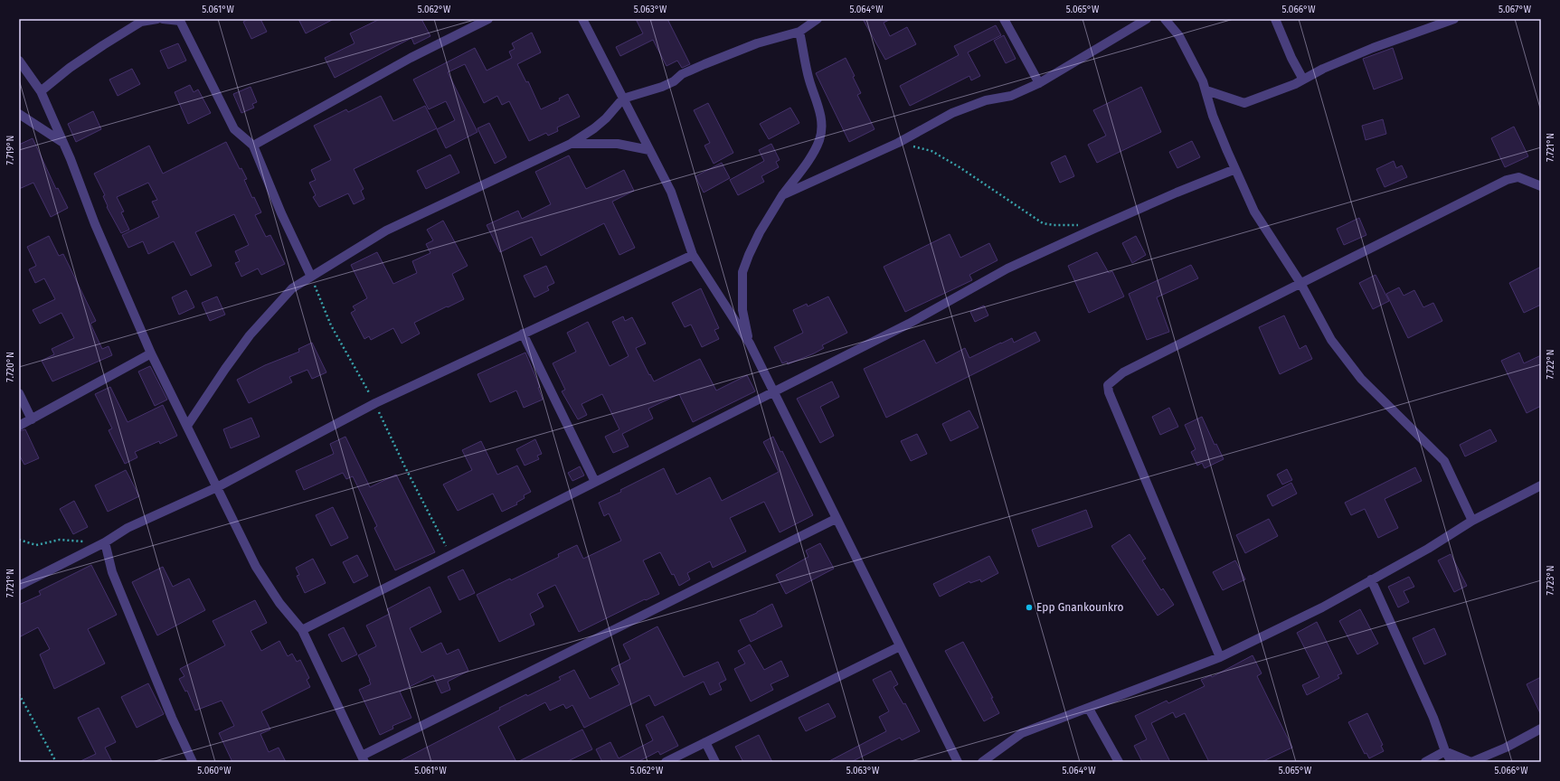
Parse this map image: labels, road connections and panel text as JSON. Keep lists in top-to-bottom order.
{
  "places": ["Epp Gnankounkro"],
  "coordinates": [
    "5.061°W",
    "5.062°W",
    "5.063°W",
    "5.064°W",
    "5.065°W",
    "5.066°W",
    "5.067°W",
    "7.721°N",
    "7.719°N",
    "7.722°N",
    "7.720°N",
    "7.723°N",
    "5.060°W"
  ]
}
